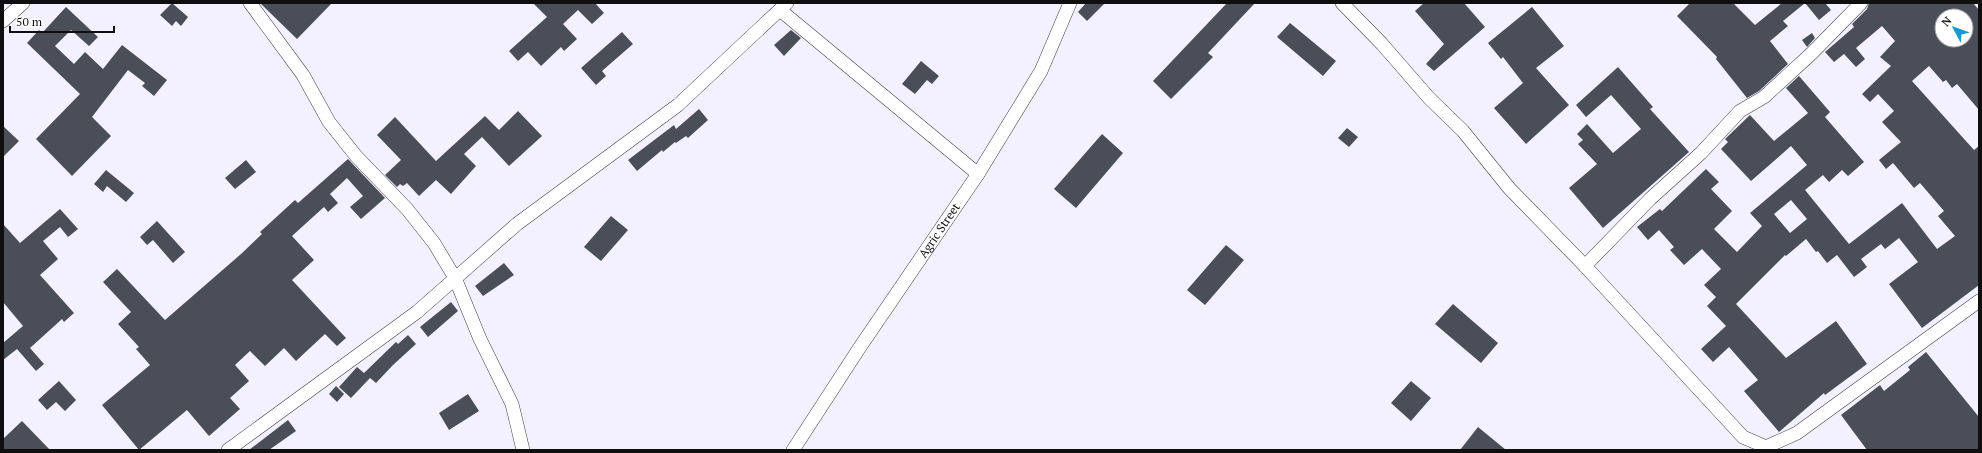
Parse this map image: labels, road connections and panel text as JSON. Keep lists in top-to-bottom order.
{
  "streets": {
    "street": ["Agric Street"]
  },
  "scale_bar": "50 m",
  "north": "top left"
}
